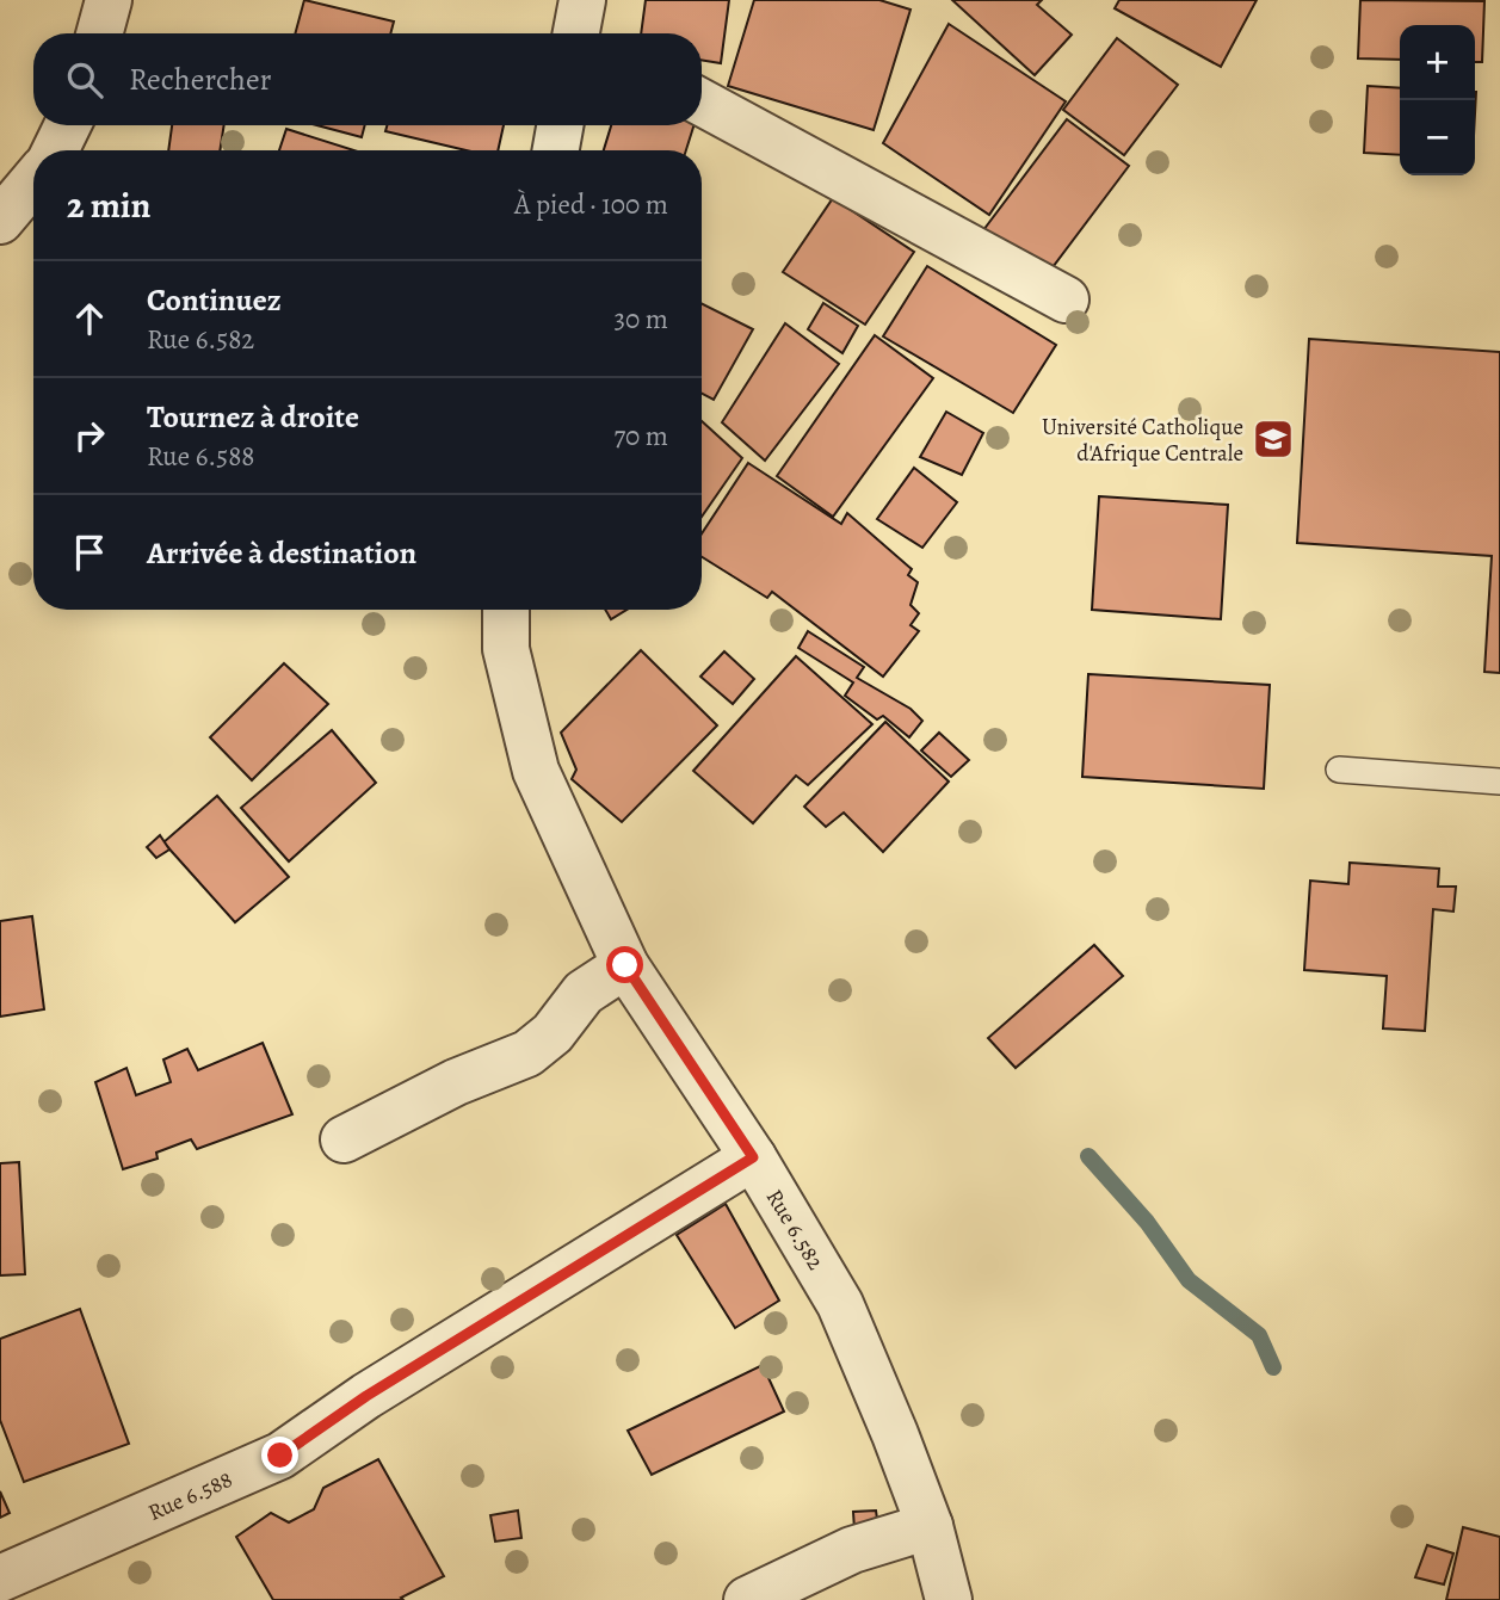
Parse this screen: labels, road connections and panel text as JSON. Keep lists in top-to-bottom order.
{
  "streets": {
    "street": ["Rue 6.582", "Rue 6.588"]
  },
  "crossings": [
    ["Rue 6.582", "Rue 6.588"]
  ],
  "places": {
    "school or university": ["Université Catholique d'Afrique Centrale"]
  },
  "page": {
    "map_buttons": ["+", "−"],
    "search": "Rechercher",
    "heading": ["2 min", "À pied · 100 m"],
    "list": [
      ["Continuez", "Rue 6.582", "30 m"],
      ["Tournez à droite", "Rue 6.588", "70 m"],
      "Arrivée à destination"
    ]
  }
}
